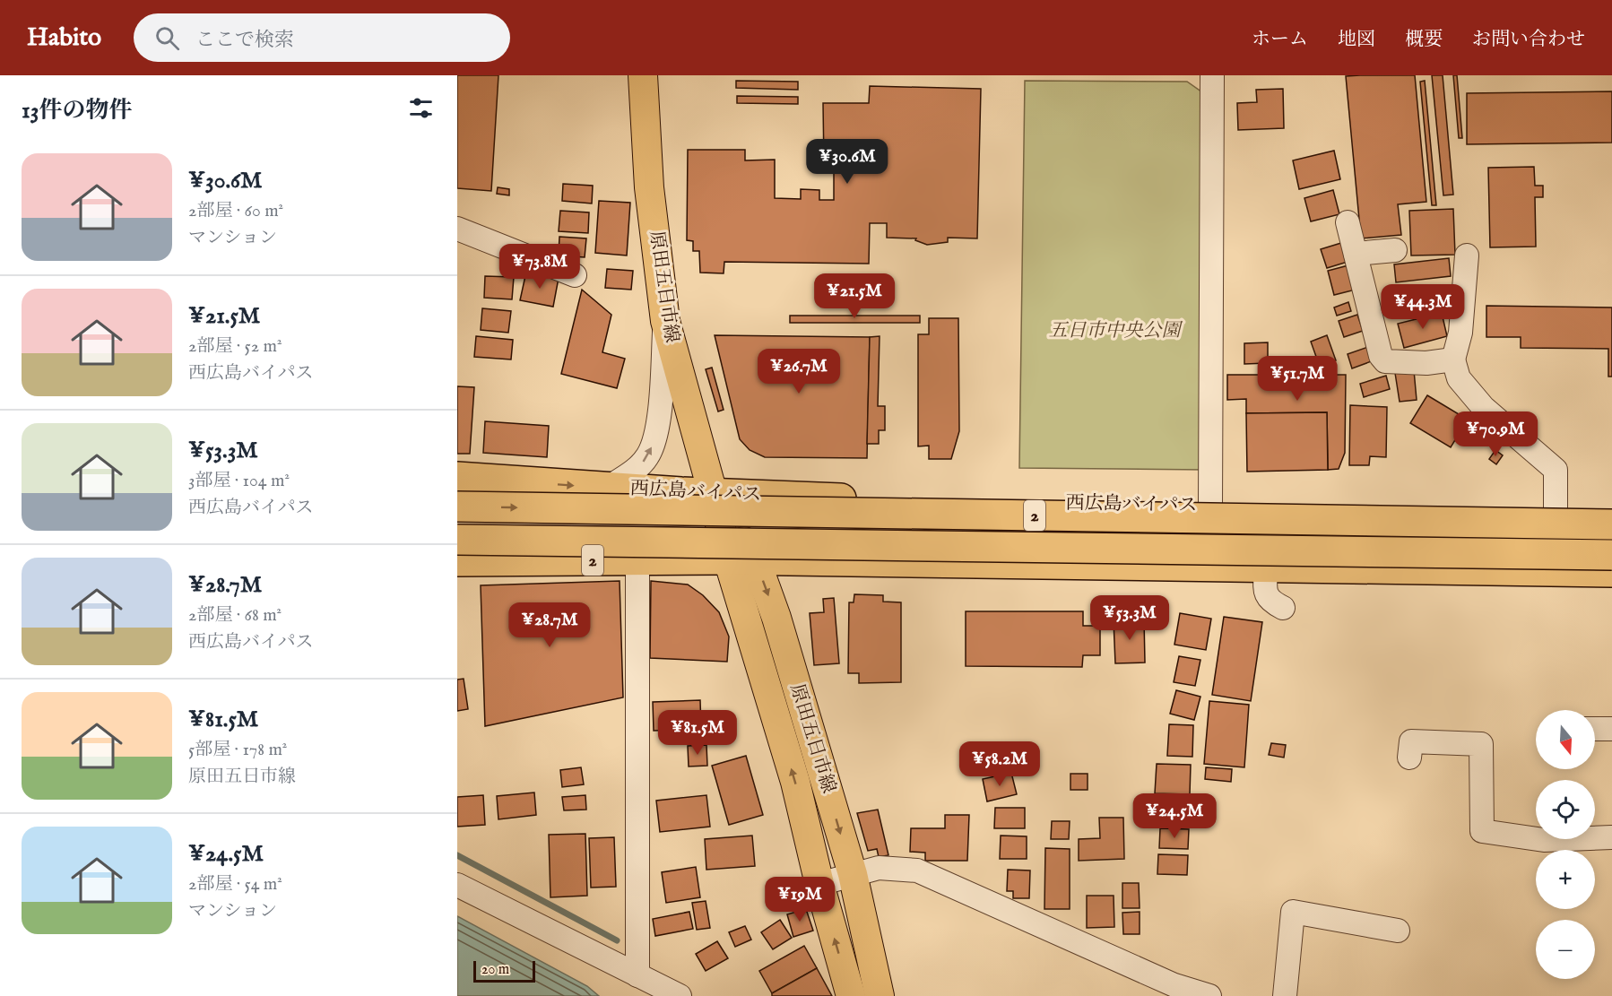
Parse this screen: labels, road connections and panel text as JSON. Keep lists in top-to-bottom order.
{
  "streets": {
    "highway": ["西広島バイパス", "2"],
    "main road": ["原田五日市線"]
  },
  "crossings": [
    ["原田五日市線", "西広島バイパス"],
    ["原田五日市線", "2"]
  ],
  "parks": ["五日市中央公園"],
  "scale_bar": "20 m",
  "north": "bottom",
  "page": {
    "header": "Habito",
    "search": "ここで検索",
    "nav": [
      "ホーム",
      "地図",
      "概要",
      "お問い合わせ"
    ],
    "heading": "13件の物件",
    "price": [
      "¥30.6M",
      "¥73.8M",
      "¥21.5M",
      "¥44.3M",
      "¥26.7M",
      "¥51.7M",
      "¥70.9M",
      "¥53.3M",
      "¥28.7M",
      "¥81.5M",
      "¥58.2M",
      "¥24.5M",
      "¥19M"
    ],
    "list": [
      {
        "name": "¥30.6M",
        "note": "2部屋 · 60 m² · マンション"
      },
      {
        "name": "¥21.5M",
        "note": "2部屋 · 52 m² · 西広島バイパス"
      },
      {
        "name": "¥53.3M",
        "note": "3部屋 · 104 m² · 西広島バイパス"
      },
      {
        "name": "¥28.7M",
        "note": "2部屋 · 68 m² · 西広島バイパス"
      },
      {
        "name": "¥81.5M",
        "note": "5部屋 · 178 m² · 原田五日市線"
      },
      {
        "name": "¥24.5M",
        "note": "2部屋 · 54 m² · マンション"
      }
    ],
    "map_buttons": ["+", "−"],
    "scale": "20 m"
  }
}
